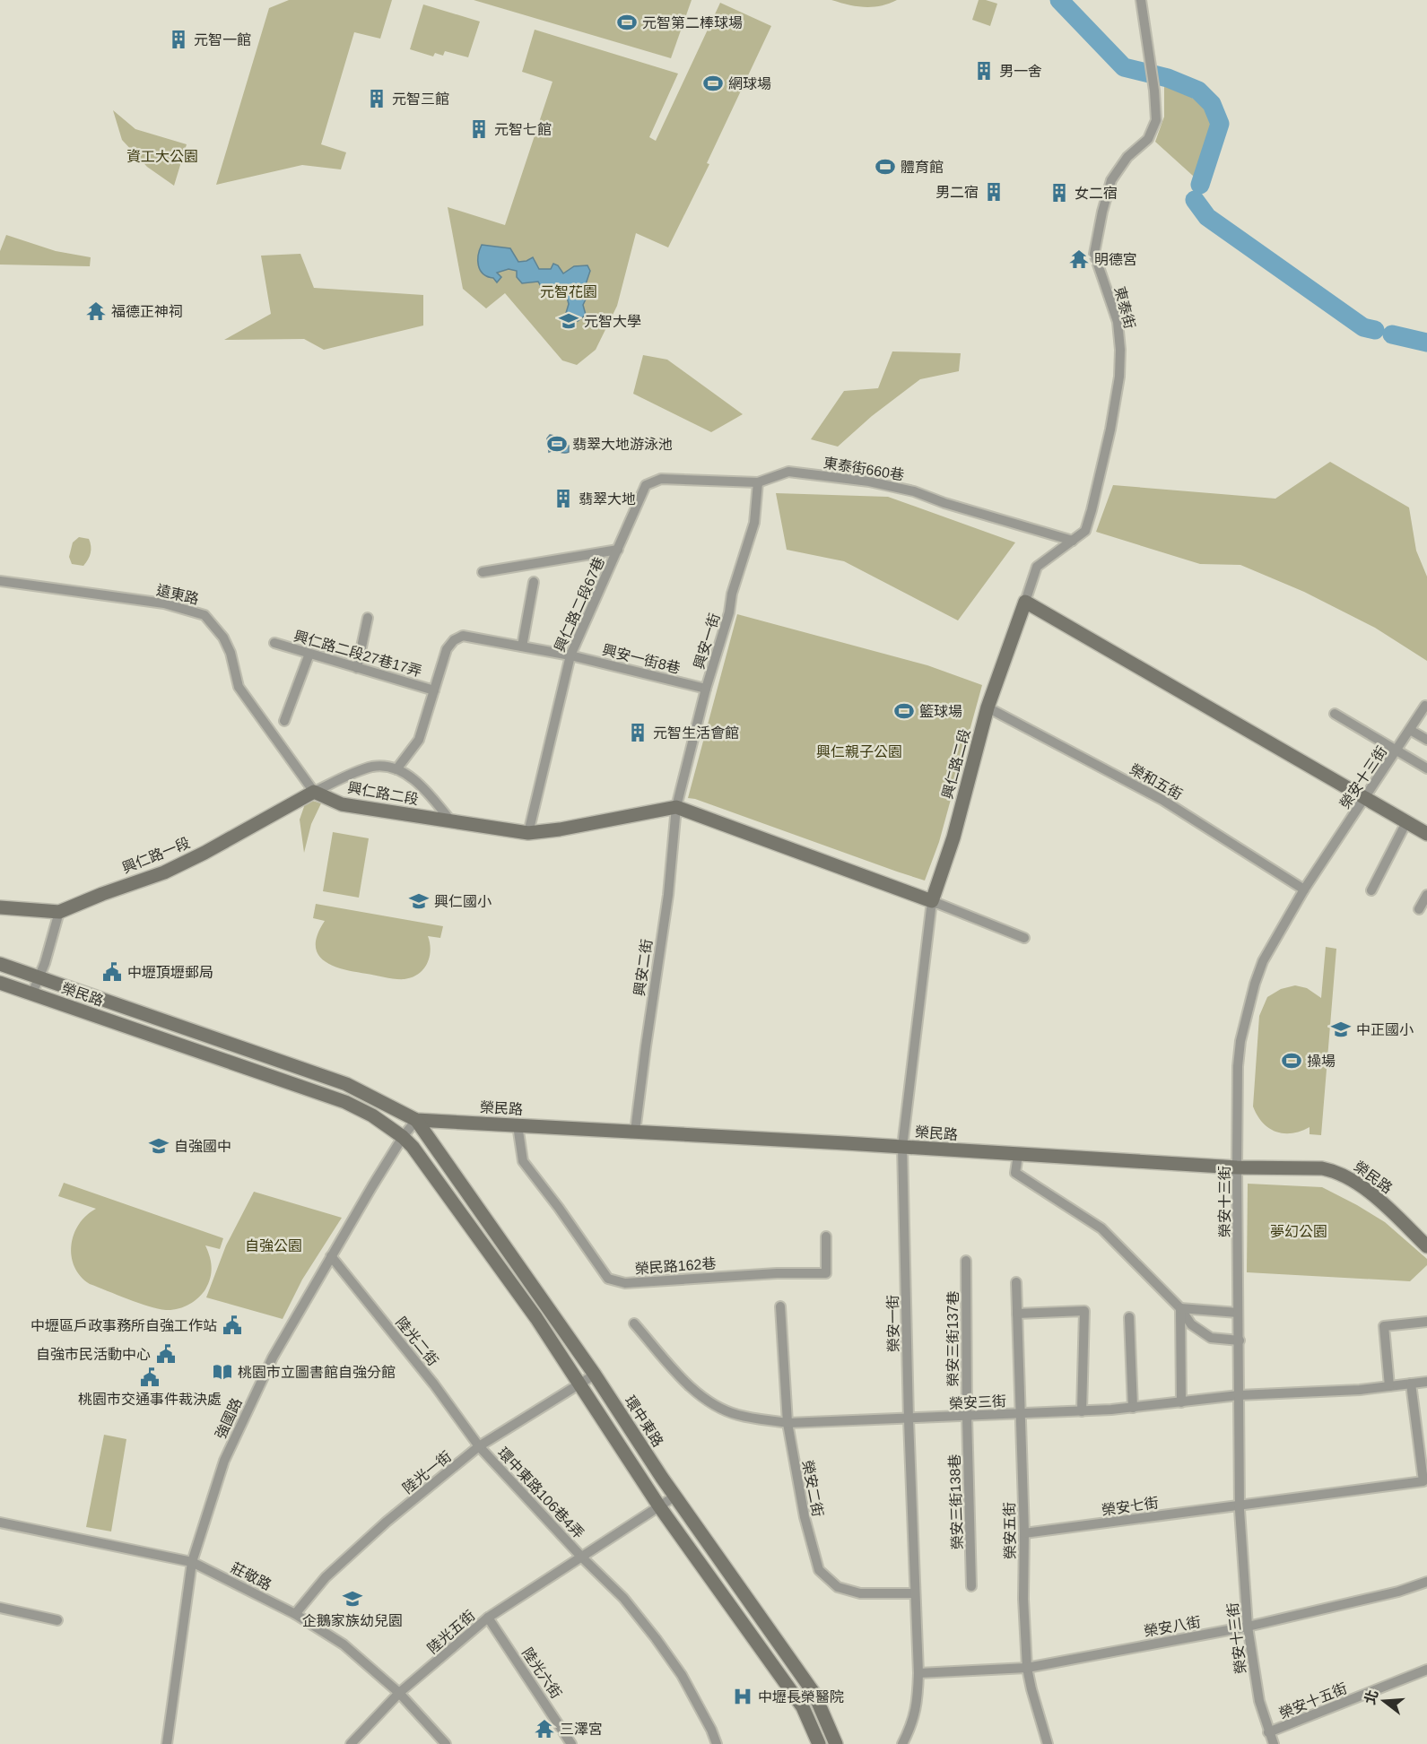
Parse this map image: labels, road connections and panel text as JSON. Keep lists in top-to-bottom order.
{
  "streets": {
    "street": [
      "東泰街",
      "東泰街660巷",
      "遠東路",
      "興仁路二段67巷",
      "興安一街",
      "興仁路二段27巷17弄",
      "興安一街8巷",
      "興仁路二段",
      "榮安十三街",
      "榮和五街",
      "興仁路一段",
      "興安二街",
      "榮民路",
      "榮民路162巷",
      "榮安一街",
      "榮安三街137巷",
      "陸光二街",
      "榮安三街",
      "強國路",
      "環中東路",
      "陸光一街",
      "榮安二街",
      "環中東路106巷4弄",
      "榮安三街138巷",
      "榮安七街",
      "榮安五街",
      "莊敬路",
      "榮安八街",
      "陸光五街",
      "陸光六街",
      "榮安十五街"
    ]
  },
  "crossings": [
    ["東泰街", "東泰街660巷"],
    ["東泰街", "興仁路二段"],
    ["東泰街660巷", "興仁路二段67巷"],
    ["東泰街660巷", "興安一街"],
    ["遠東路", "興仁路二段"],
    ["遠東路", "興仁路一段"],
    ["興仁路二段67巷", "興安一街8巷"],
    ["興仁路二段67巷", "興仁路二段"],
    ["興安一街", "興安一街8巷"],
    ["興安一街", "興仁路二段"],
    ["興安一街", "興安二街"],
    ["興仁路二段27巷17弄", "興安一街8巷"],
    ["興仁路二段", "榮和五街"],
    ["興仁路二段", "興仁路一段"],
    ["興仁路二段", "興安二街"],
    ["興仁路二段", "榮安一街"],
    ["榮安十三街", "榮和五街"],
    ["榮安十三街", "榮民路"],
    ["榮安十三街", "榮安三街"],
    ["榮安十三街", "榮安七街"],
    ["榮安十三街", "榮安八街"],
    ["榮安十三街", "榮安十五街"],
    ["興安二街", "榮民路"],
    ["榮民路", "榮民路162巷"],
    ["榮民路", "榮安一街"],
    ["榮民路", "強國路"],
    ["榮民路", "環中東路"],
    ["榮安一街", "榮安三街"],
    ["榮安一街", "榮安二街"],
    ["榮安一街", "榮安八街"],
    ["榮安三街137巷", "榮安三街"],
    ["榮安三街137巷", "榮安三街138巷"],
    ["陸光二街", "強國路"],
    ["陸光二街", "陸光一街"],
    ["陸光二街", "環中東路106巷4弄"],
    ["榮安三街", "榮安二街"],
    ["榮安三街", "榮安三街138巷"],
    ["榮安三街", "榮安七街"],
    ["榮安三街", "榮安五街"],
    ["強國路", "莊敬路"],
    ["環中東路", "陸光一街"],
    ["環中東路", "陸光五街"],
    ["陸光一街", "環中東路106巷4弄"],
    ["陸光一街", "莊敬路"],
    ["環中東路106巷4弄", "陸光五街"],
    ["榮安七街", "榮安五街"],
    ["榮安五街", "榮安八街"],
    ["莊敬路", "陸光五街"],
    ["陸光五街", "陸光六街"]
  ],
  "parks": [
    "資工大公園",
    "元智花園",
    "興仁親子公園",
    "夢幻公園",
    "自強公園"
  ],
  "places": {
    "sports": [
      "元智第二棒球場",
      "網球場",
      "體育館",
      "翡翠大地游泳池",
      "籃球場",
      "操場"
    ],
    "building": [
      "元智一館",
      "男一舍",
      "元智三館",
      "元智七館",
      "男二宿",
      "女二宿",
      "翡翠大地",
      "元智生活會館"
    ],
    "temple": ["明德宮", "福德正神祠", "三澤宮"],
    "school or university": [
      "元智大學",
      "興仁國小",
      "中正國小",
      "自強國中",
      "企鵝家族幼兒園"
    ],
    "public building": [
      "中壢頂壢郵局",
      "中壢區戶政事務所自強工作站",
      "自強市民活動中心",
      "桃園市交通事件裁決處"
    ],
    "library": ["桃園市立圖書館自強分館"],
    "hospital": ["中壢長榮醫院"]
  },
  "north": "left"
}
